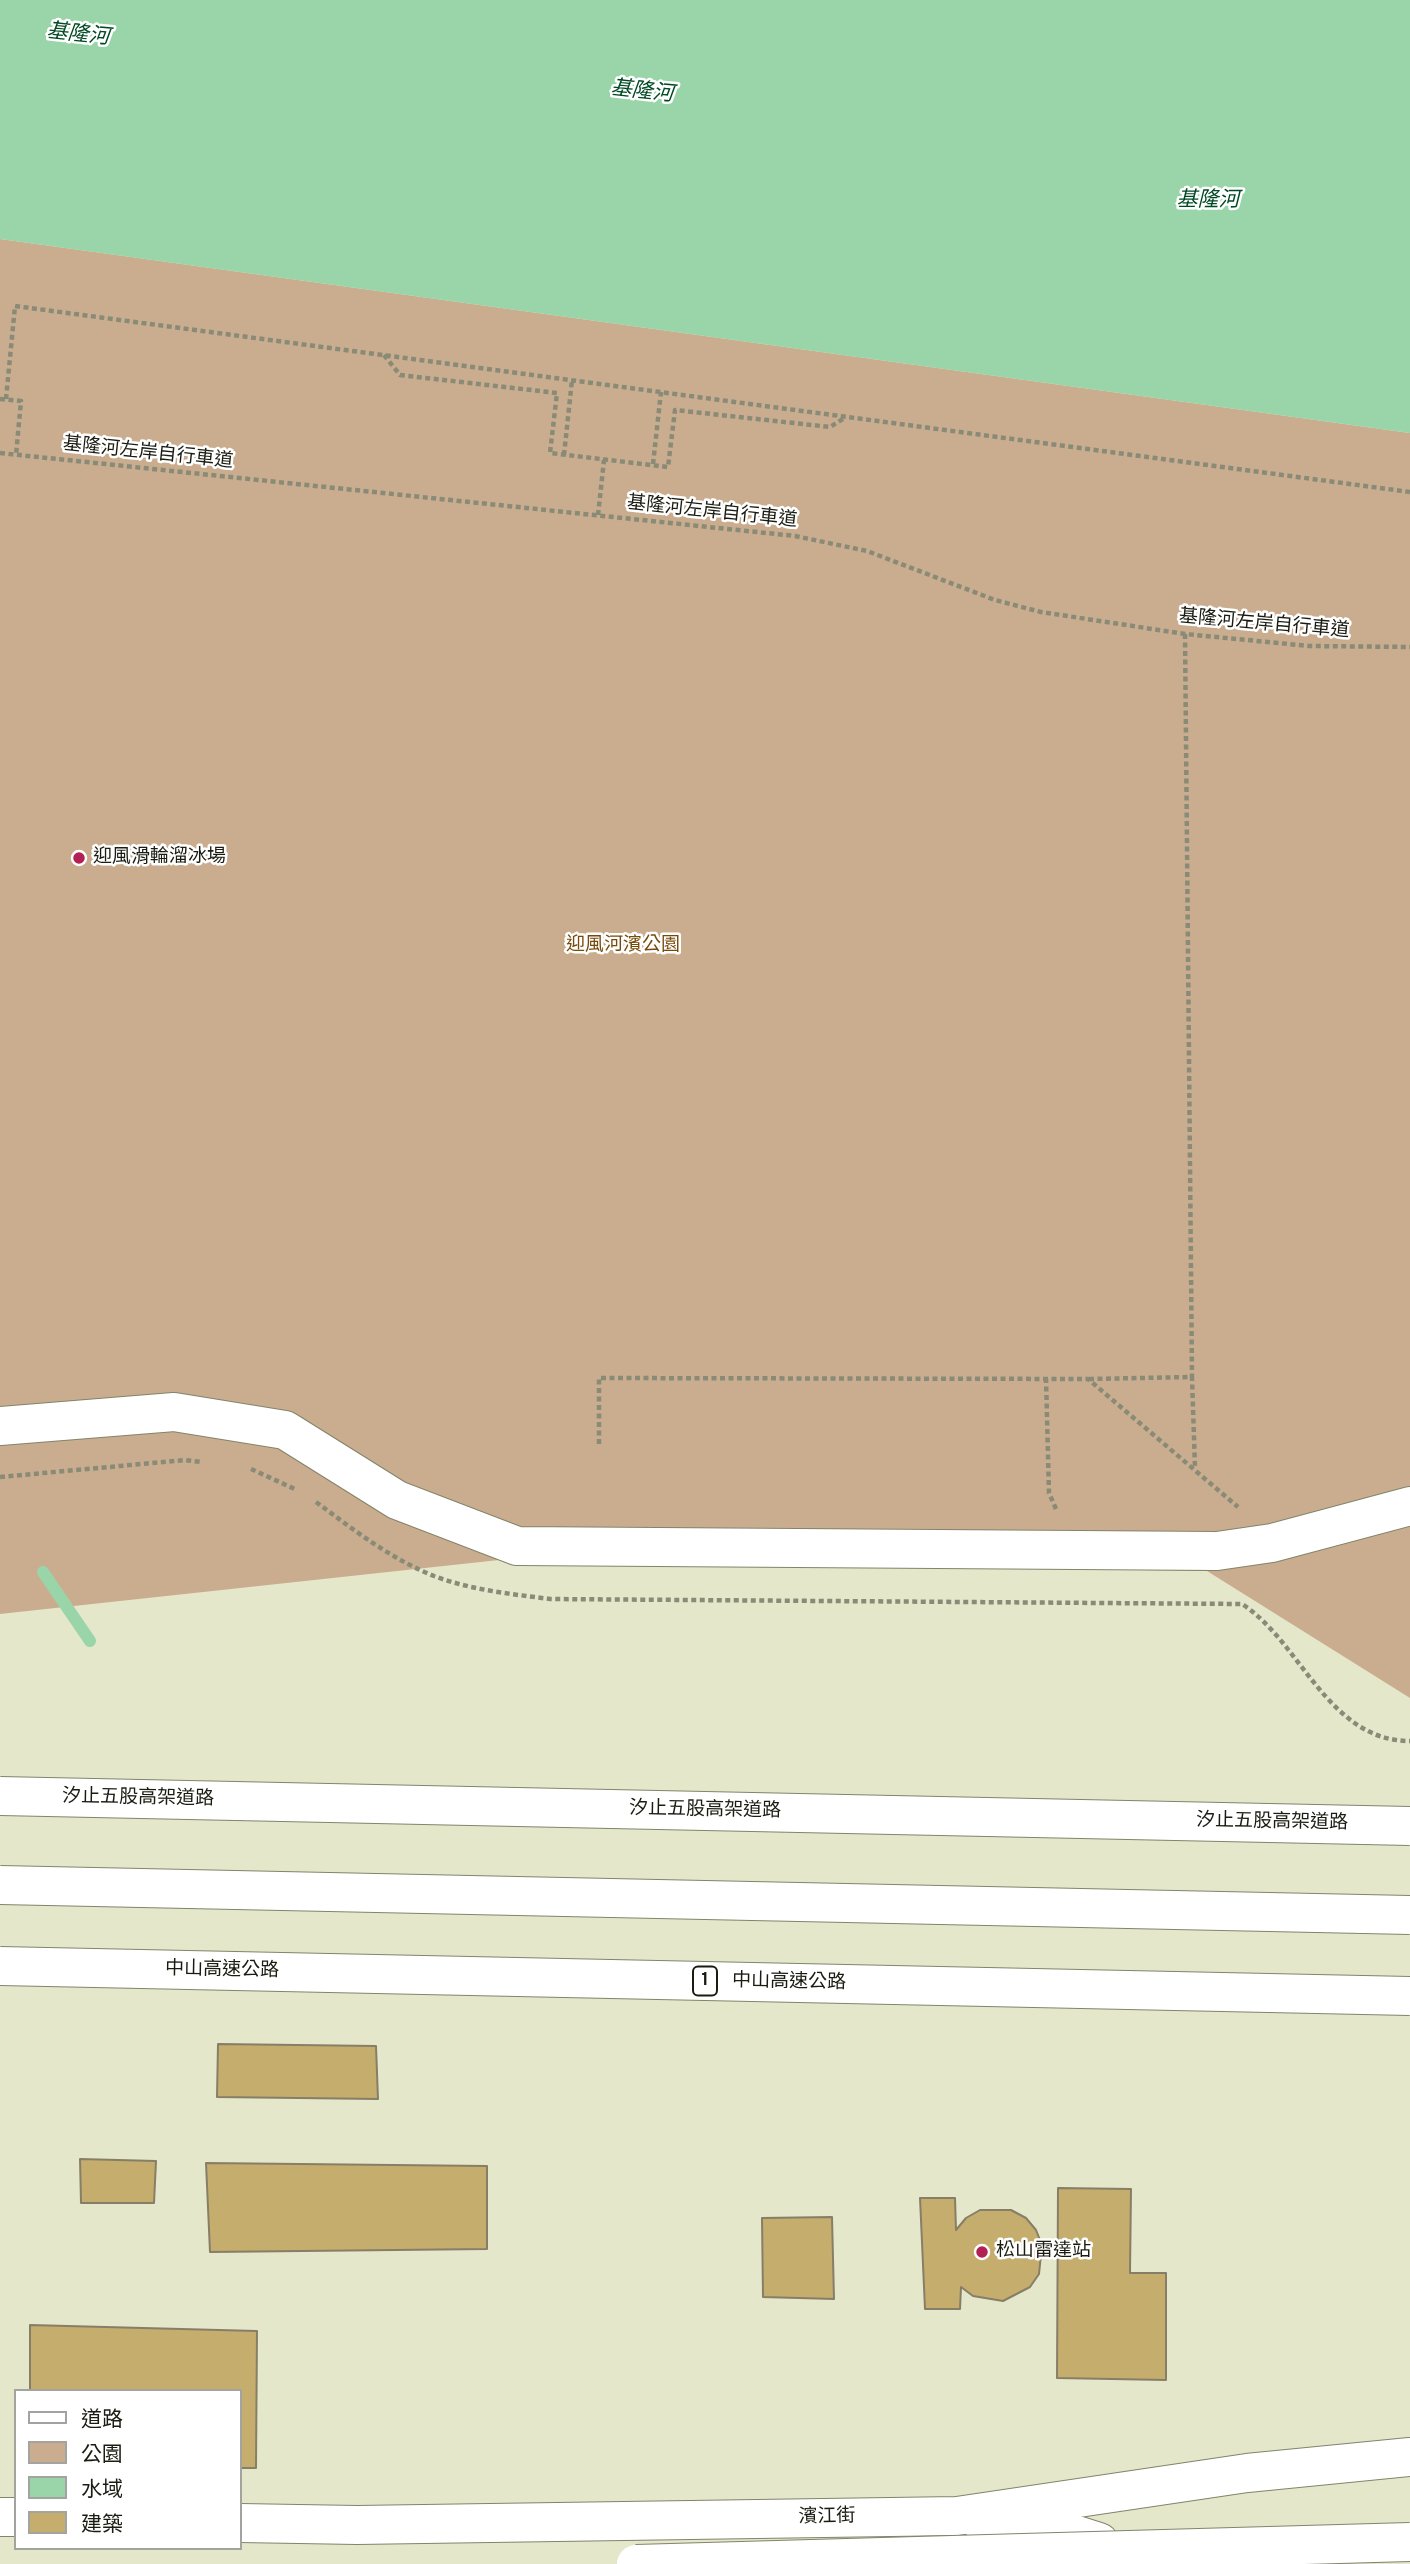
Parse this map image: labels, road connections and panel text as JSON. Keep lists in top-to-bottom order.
{
  "streets": {
    "main road": [
      "汐止五股高架道路",
      "中山高速公路",
      "1",
      "濱江街"
    ],
    "path": ["基隆河左岸自行車道"]
  },
  "water": ["基隆河"],
  "parks": ["迎風河濱公園"],
  "places": ["迎風滑輪溜冰場", "松山雷達站"],
  "legend": [
    "道路",
    "公園",
    "水域",
    "建築"
  ]
}
